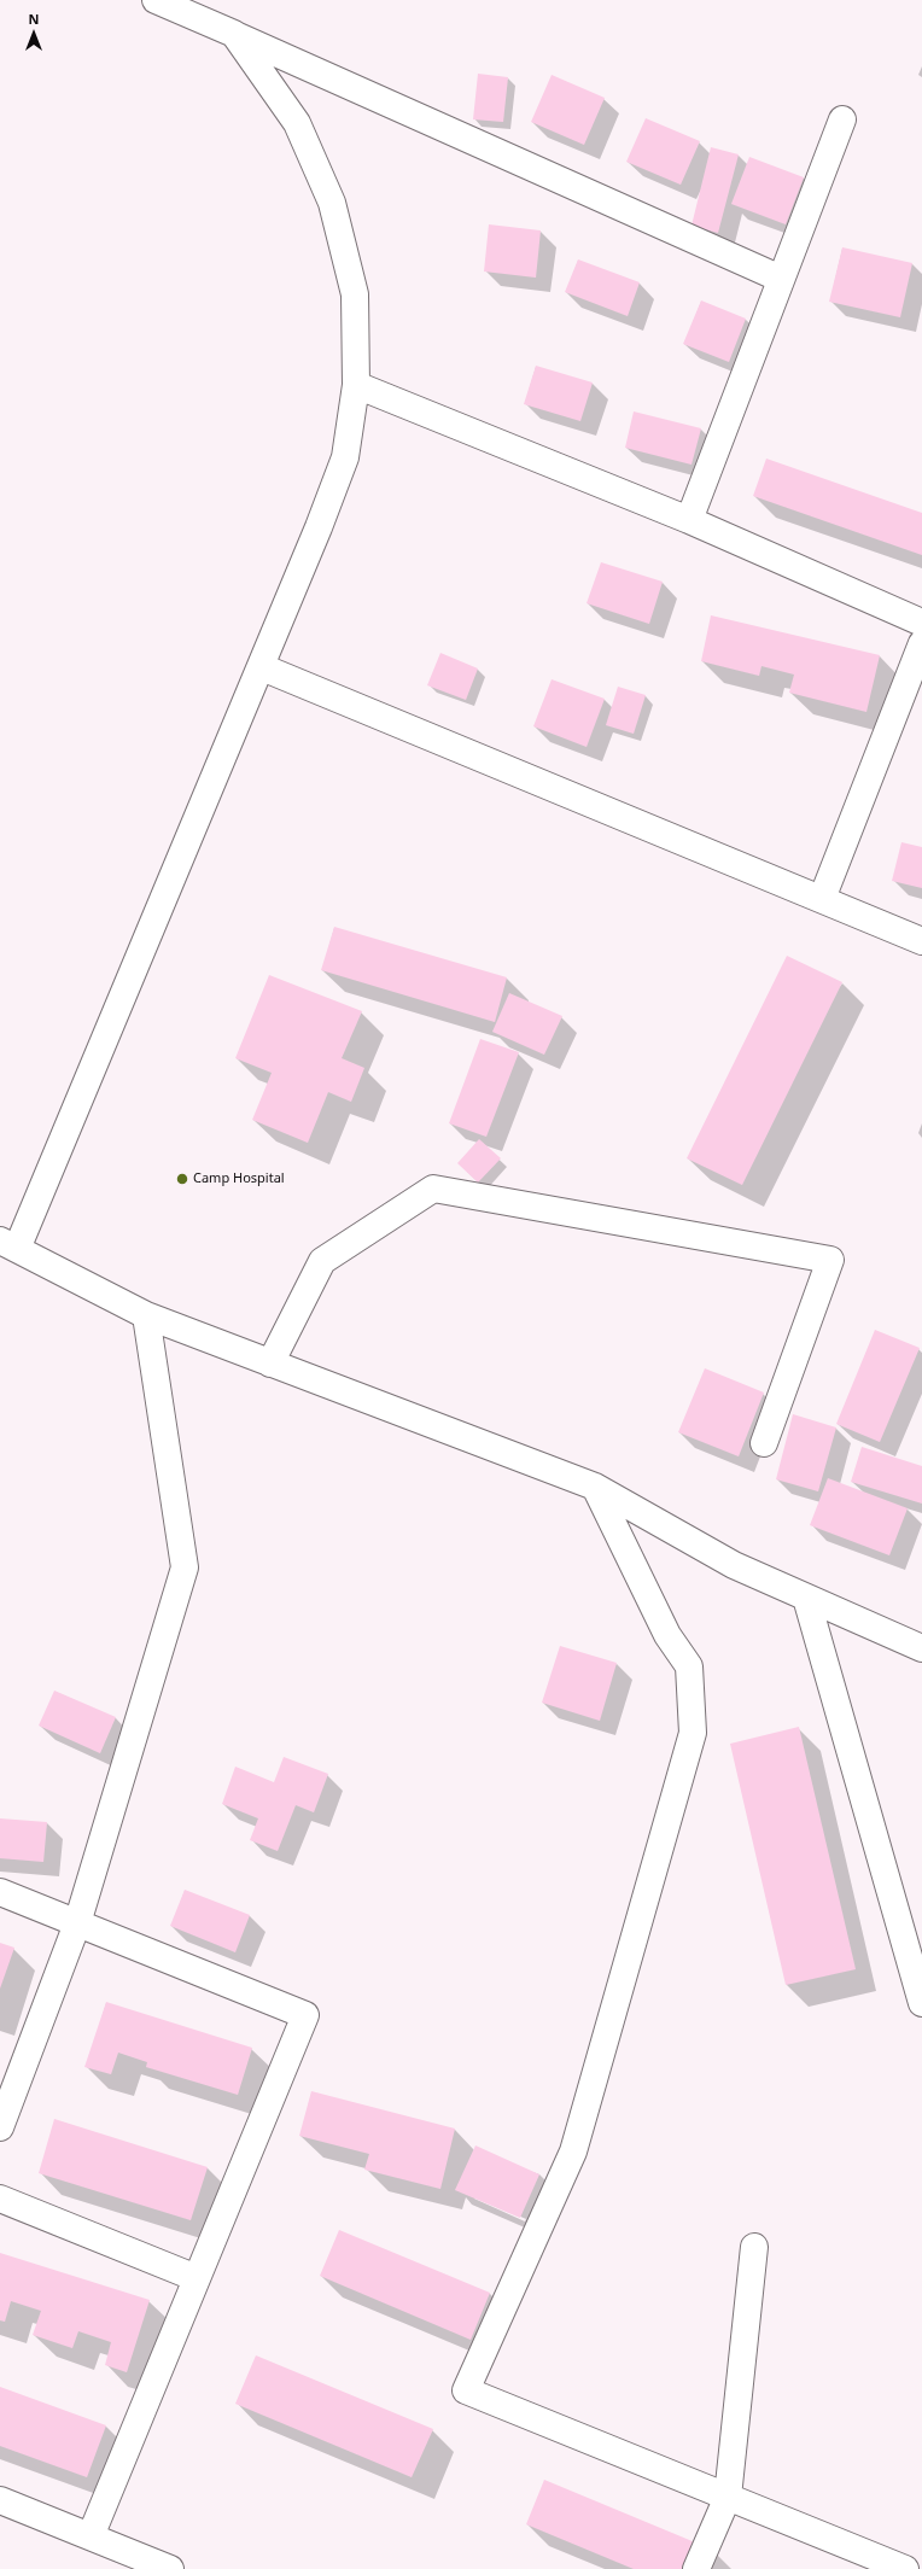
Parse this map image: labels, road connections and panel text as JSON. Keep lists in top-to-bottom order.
{
  "places": ["Camp Hospital"],
  "north": "top"
}
